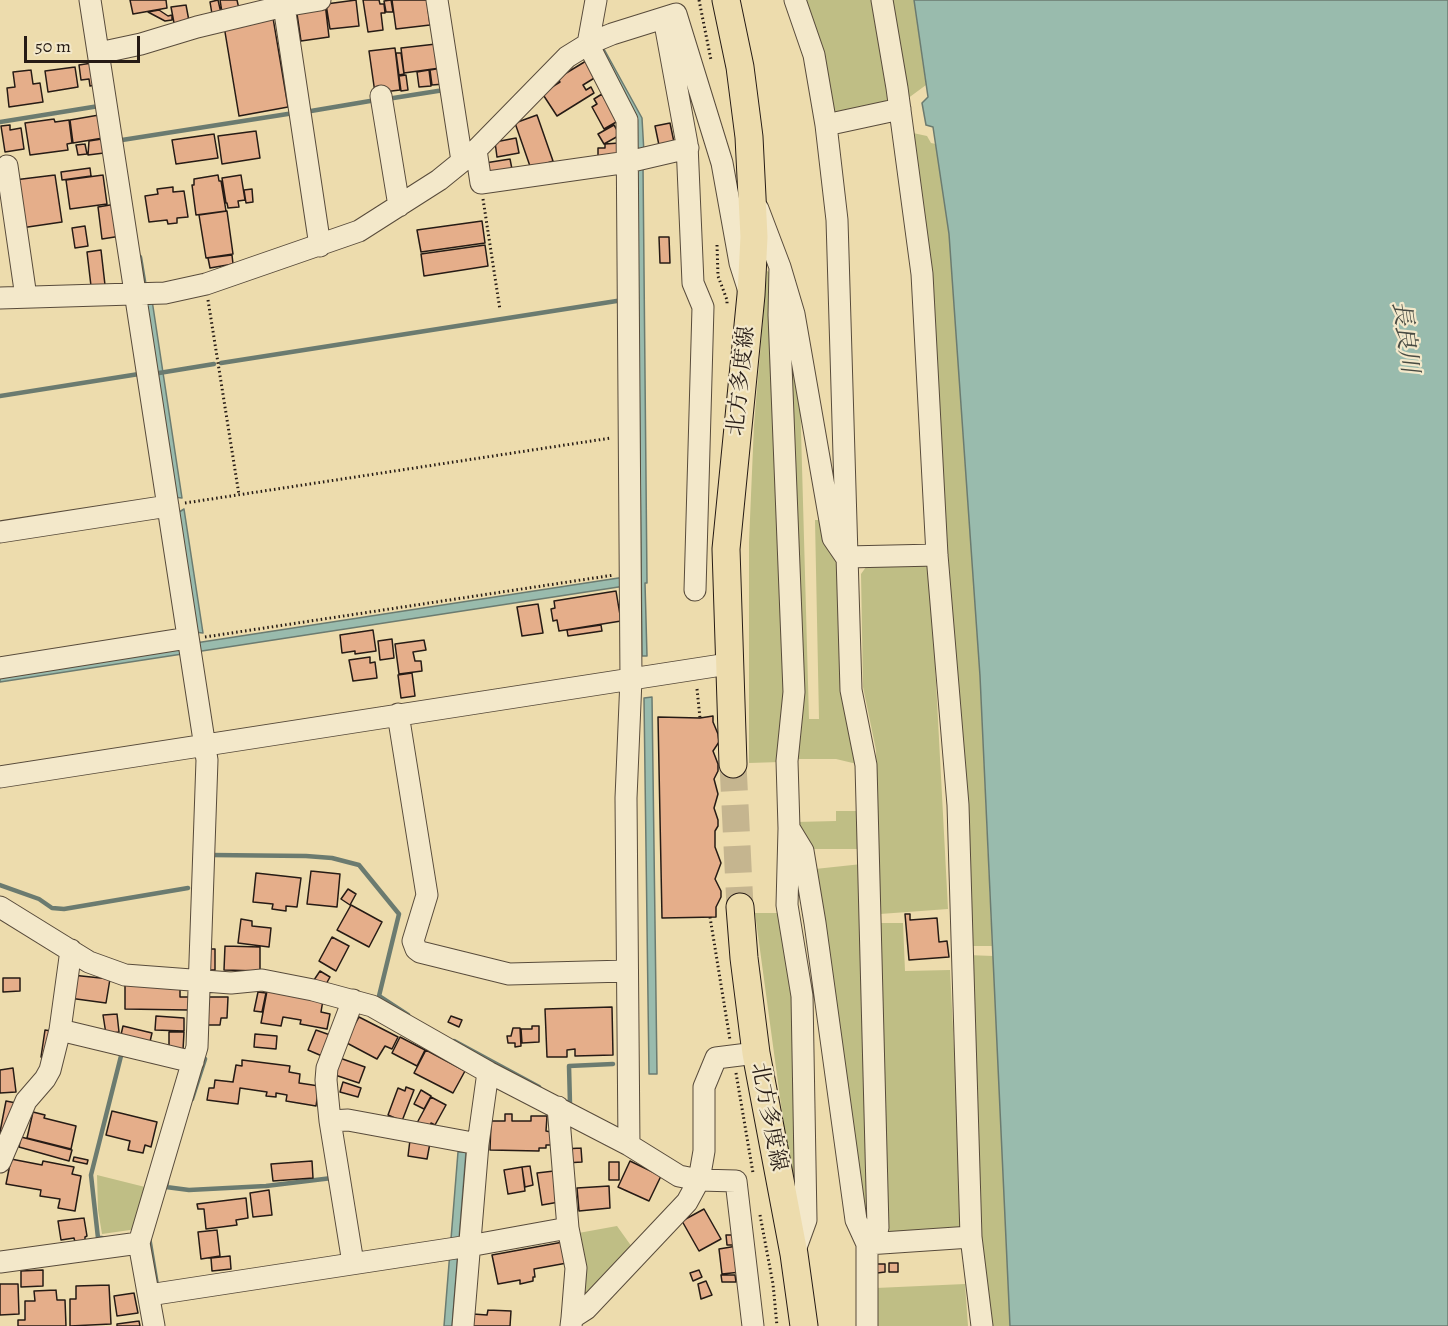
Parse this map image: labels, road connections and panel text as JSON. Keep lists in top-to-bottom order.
{
  "streets": {
    "main road": ["北方多度線"]
  },
  "water": ["長良川"],
  "scale_bar": "50 m"
}
